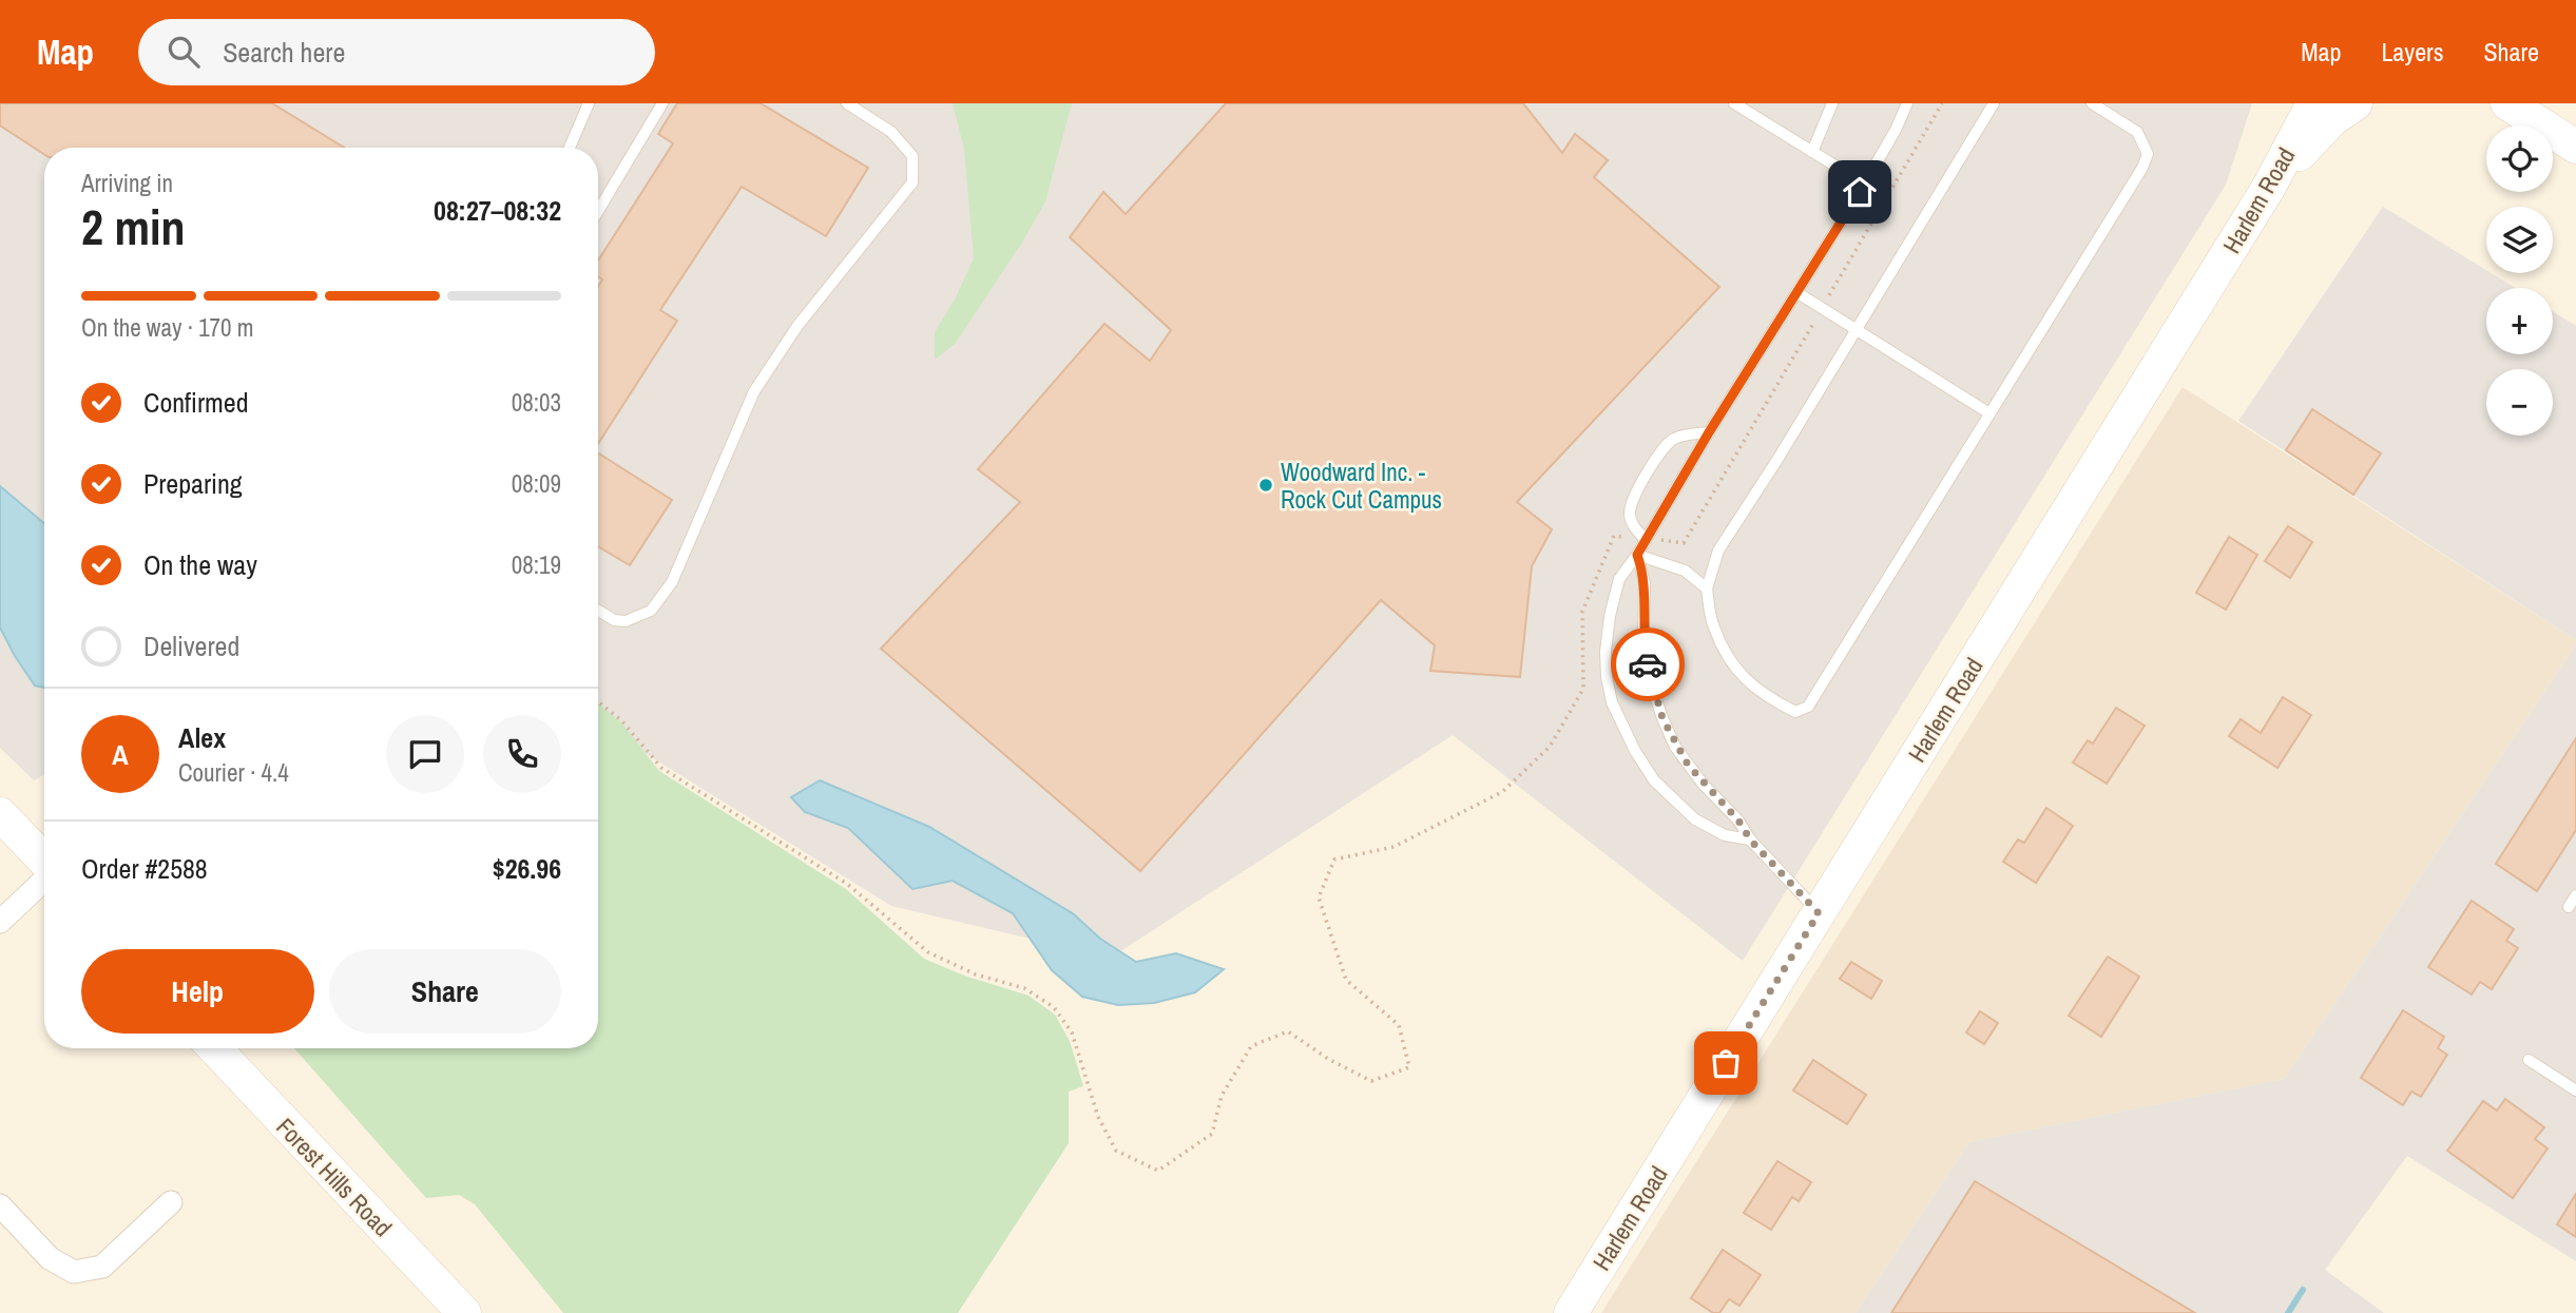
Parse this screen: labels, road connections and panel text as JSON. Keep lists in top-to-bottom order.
{
  "streets": {
    "main road": ["Harlem Road", "Forest Hills Road"]
  },
  "places": ["Woodward Inc. - Rock Cut Campus"],
  "page": {
    "header": "Map",
    "search": "Search here",
    "nav": ["Map", "Layers", "Share"],
    "map_buttons": ["+", "−"],
    "heading": ["2 min", "Arriving in", "08:27–08:32"],
    "panel": [
      "Alex",
      "Courier · 4.4",
      "Order #2588",
      "$26.96"
    ],
    "bar": "On the way · 170 m",
    "list": [
      ["Confirmed", "08:03"],
      ["Preparing", "08:09"],
      ["On the way", "08:19"],
      "Delivered"
    ],
    "round": "A",
    "buttons": ["Help", "Share"]
  }
}
